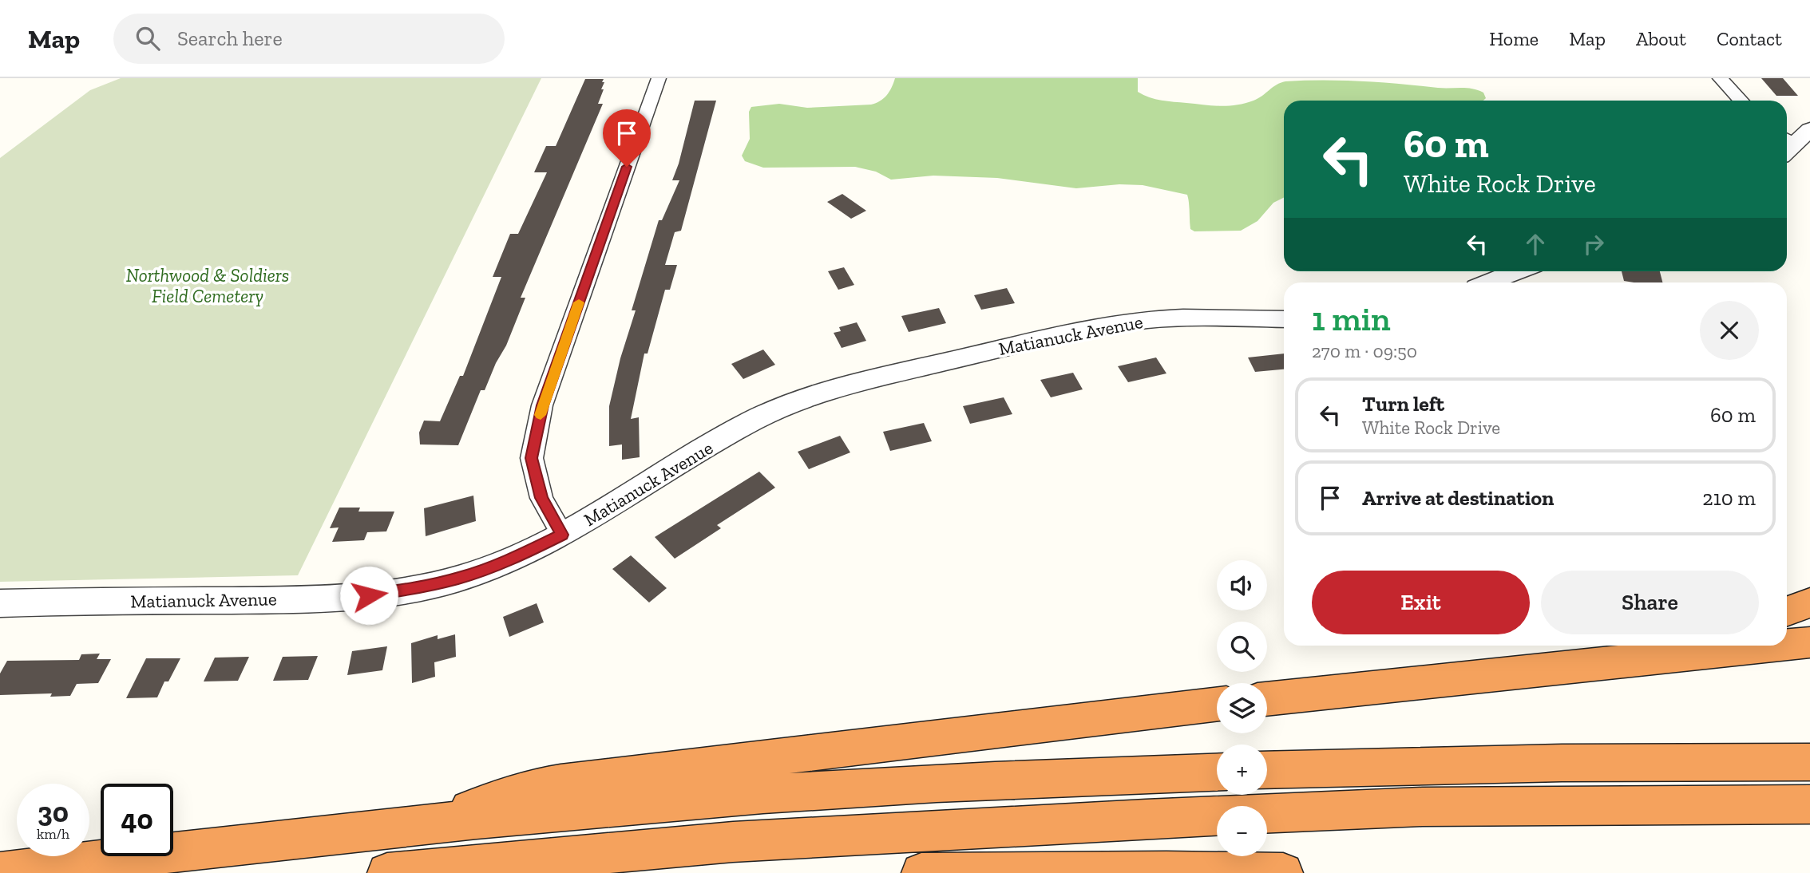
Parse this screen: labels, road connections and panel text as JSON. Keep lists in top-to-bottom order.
{
  "streets": {
    "street": ["Matianuck Avenue"]
  },
  "parks": ["Northwood & Soldiers Field Cemetery"],
  "page": {
    "header": "Map",
    "search": "Search here",
    "nav": [
      "Home",
      "Map",
      "About",
      "Contact"
    ],
    "turn": ["60 m", "White Rock Drive"],
    "heading": ["1 min", "270 m · 09:50"],
    "list": [
      {
        "name": "Turn left",
        "note": "White Rock Drive",
        "value": "60 m"
      },
      {
        "name": "Arrive at destination",
        "value": "210 m"
      }
    ],
    "buttons": ["Exit", "Share"],
    "map_buttons": ["+", "−"],
    "speed": "30 km/h",
    "limit": "40"
  }
}
